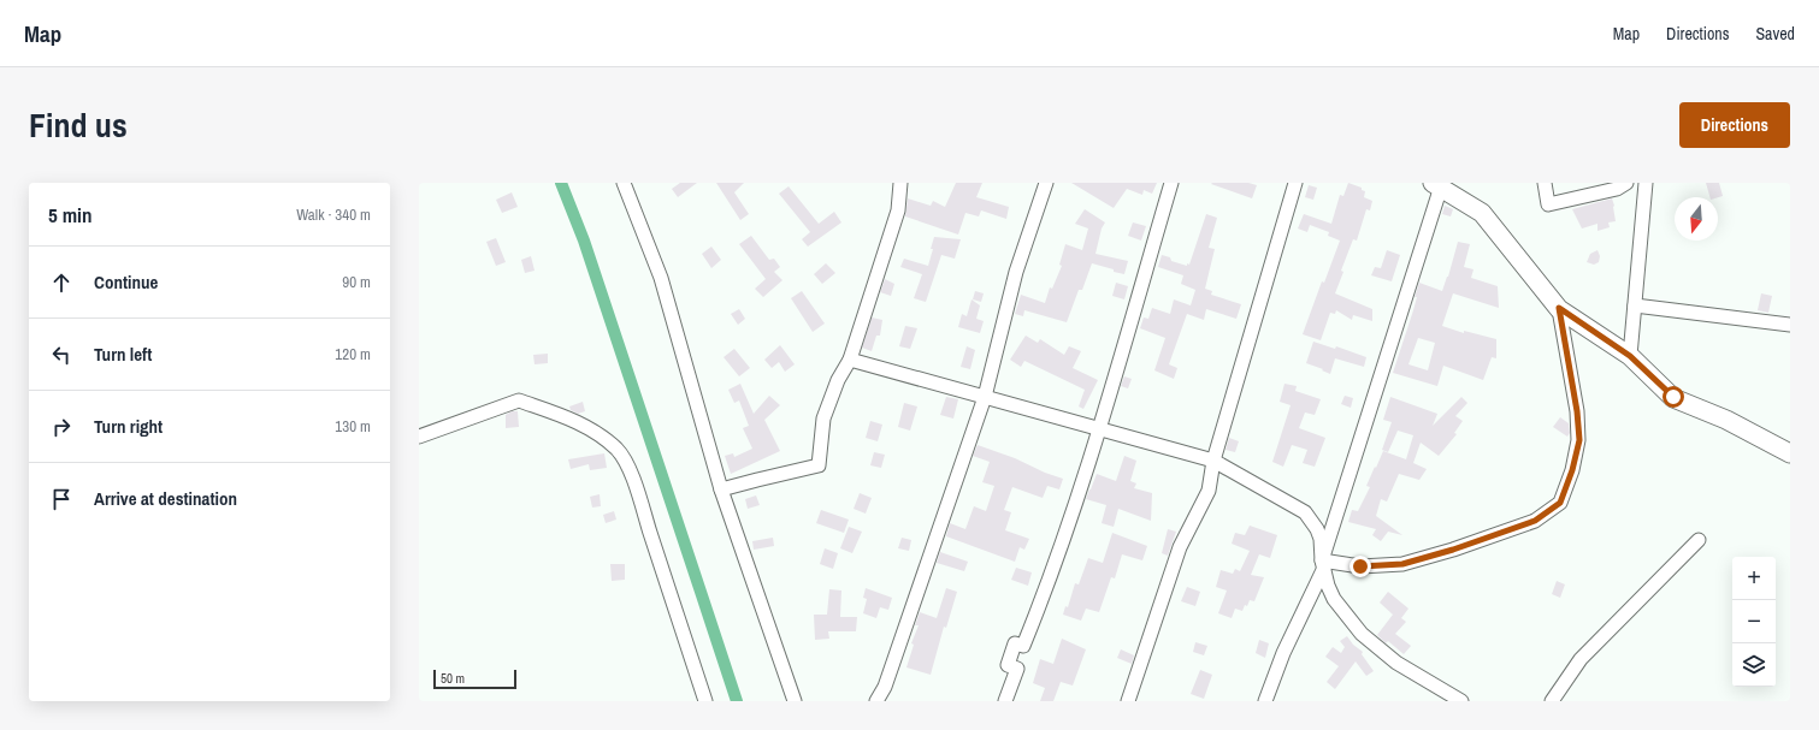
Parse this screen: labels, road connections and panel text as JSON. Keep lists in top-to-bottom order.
{
  "scale_bar": "50 m",
  "north": "bottom",
  "page": {
    "header": "Map",
    "nav": ["Map", "Directions", "Saved"],
    "title": "Find us",
    "buttons": "Directions",
    "heading": ["5 min", "Walk · 340 m"],
    "list": [
      ["Continue", "90 m"],
      ["Turn left", "120 m"],
      ["Turn right", "130 m"],
      "Arrive at destination"
    ],
    "map_buttons": ["+", "−"],
    "scale": "50 m"
  }
}
